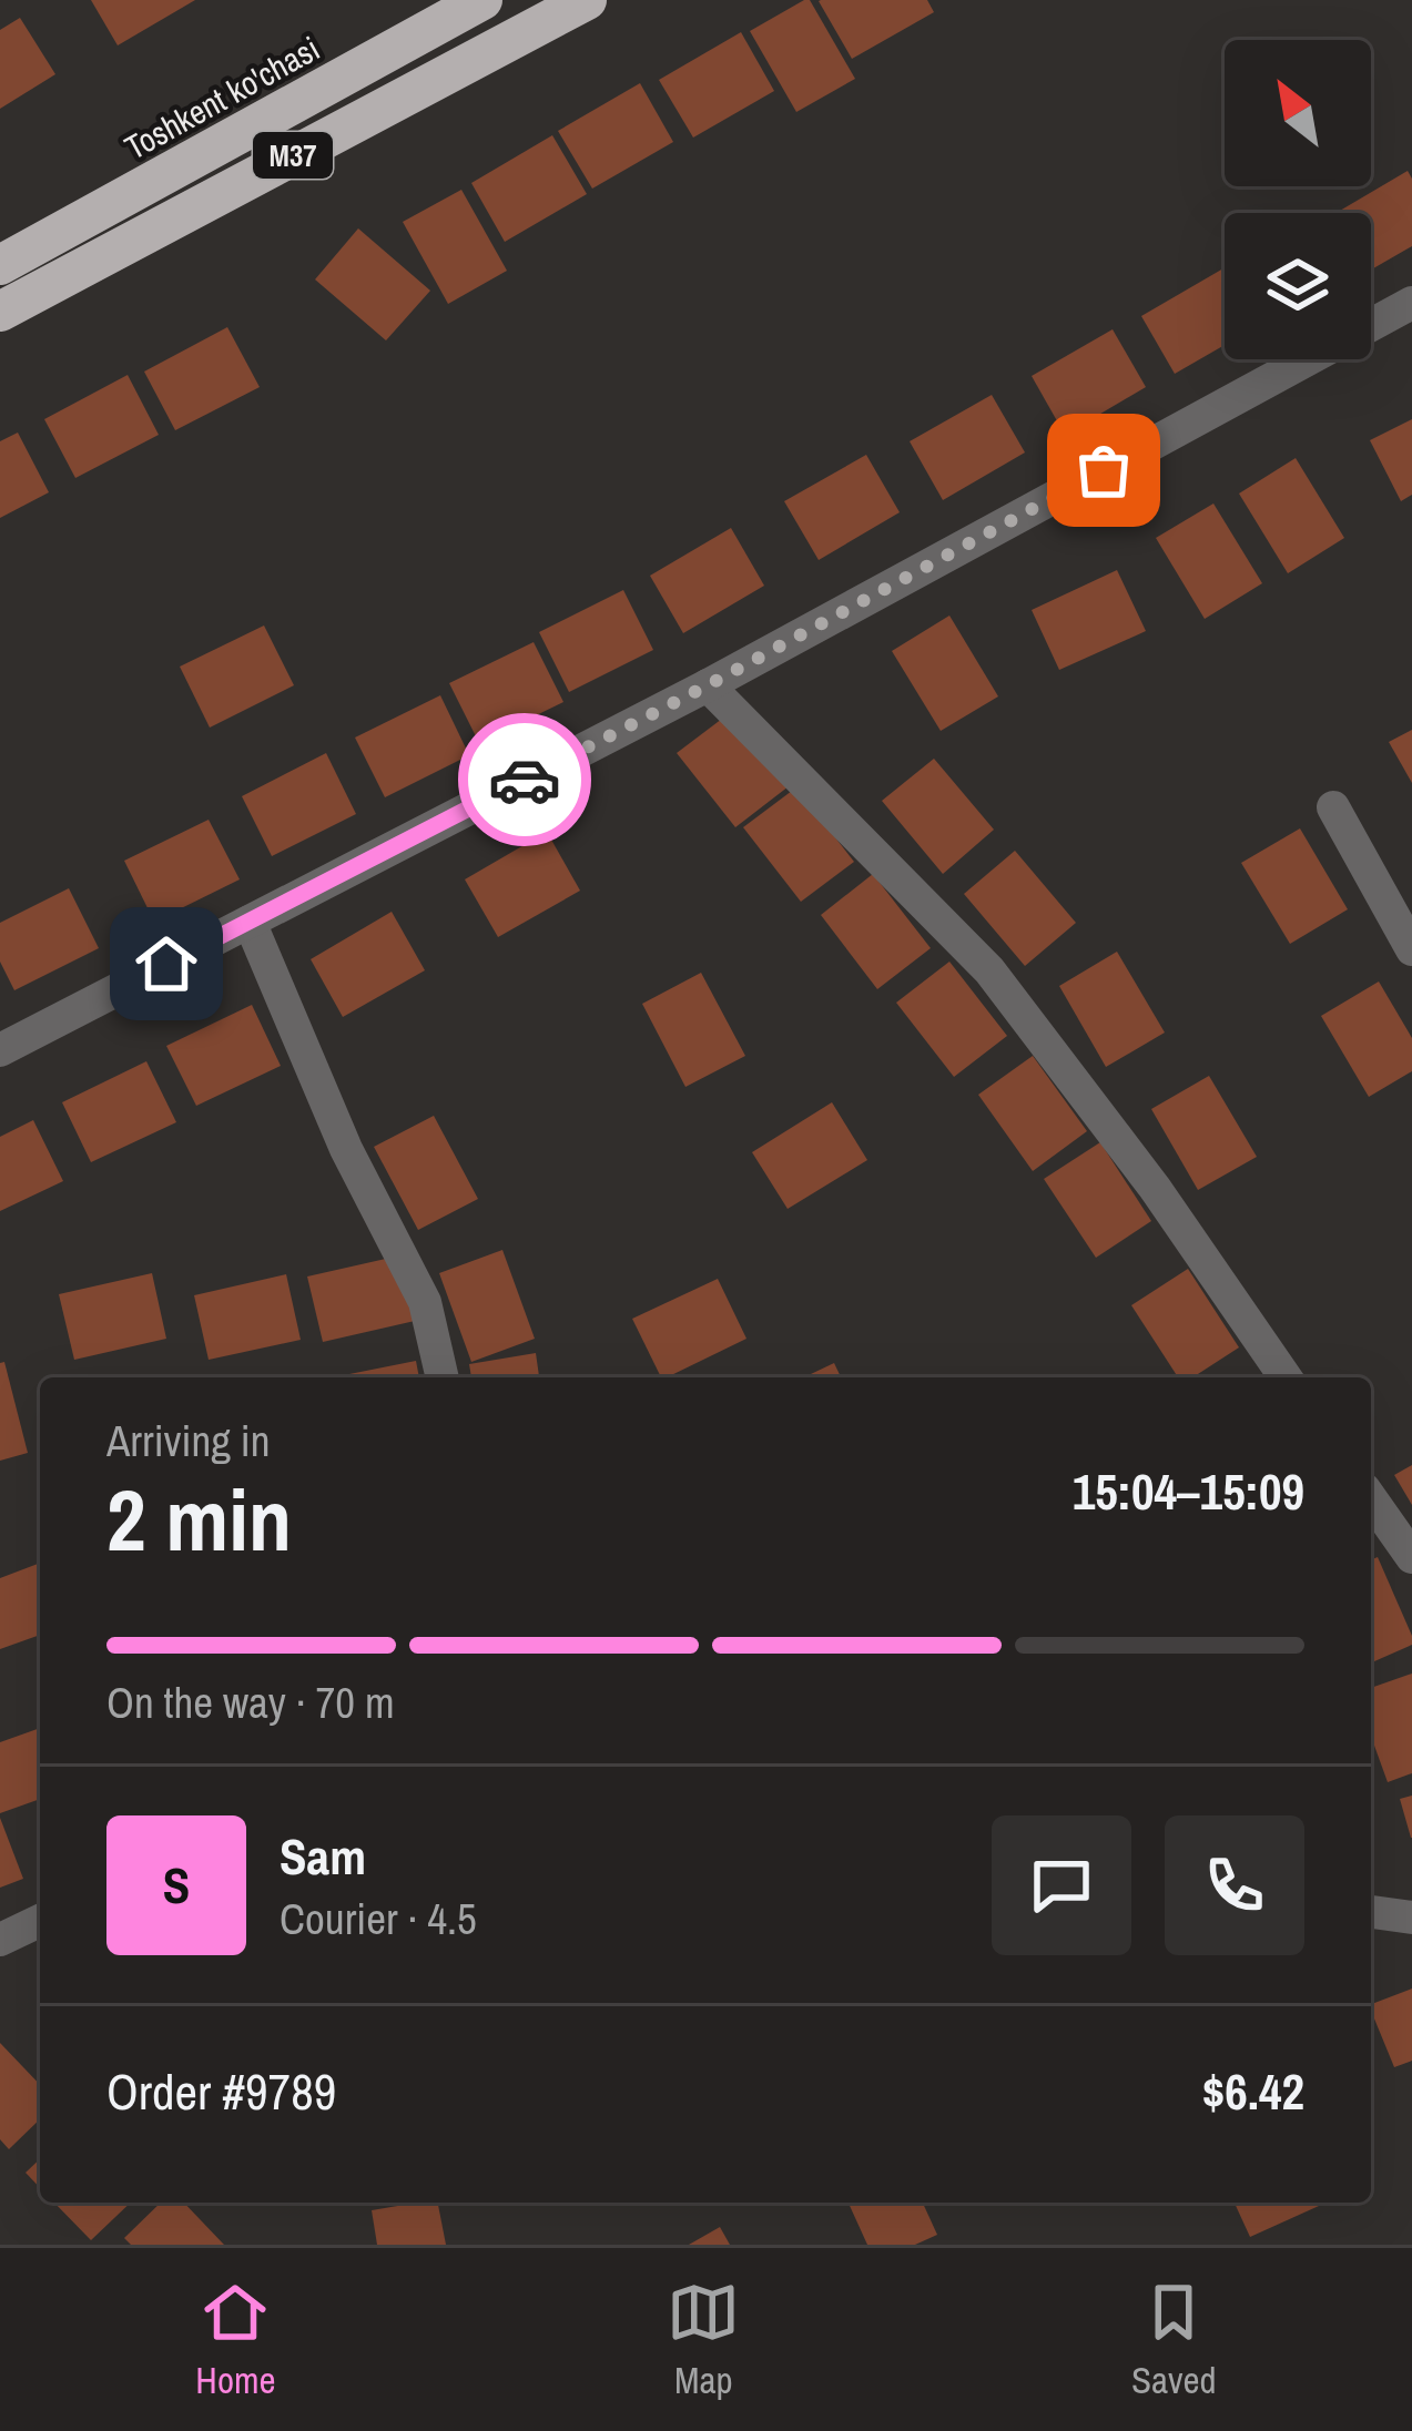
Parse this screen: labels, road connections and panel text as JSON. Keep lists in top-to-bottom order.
{
  "streets": {
    "highway": ["Toshkent ko'chasi", "M37"]
  },
  "north": "top left",
  "page": {
    "heading": ["2 min", "Arriving in", "15:04–15:09"],
    "panel": [
      "Sam",
      "Courier · 4.5",
      "Order #9789",
      "$6.42"
    ],
    "bar": "On the way · 70 m",
    "round": "S",
    "tabs": ["Home", "Map", "Saved"]
  }
}
